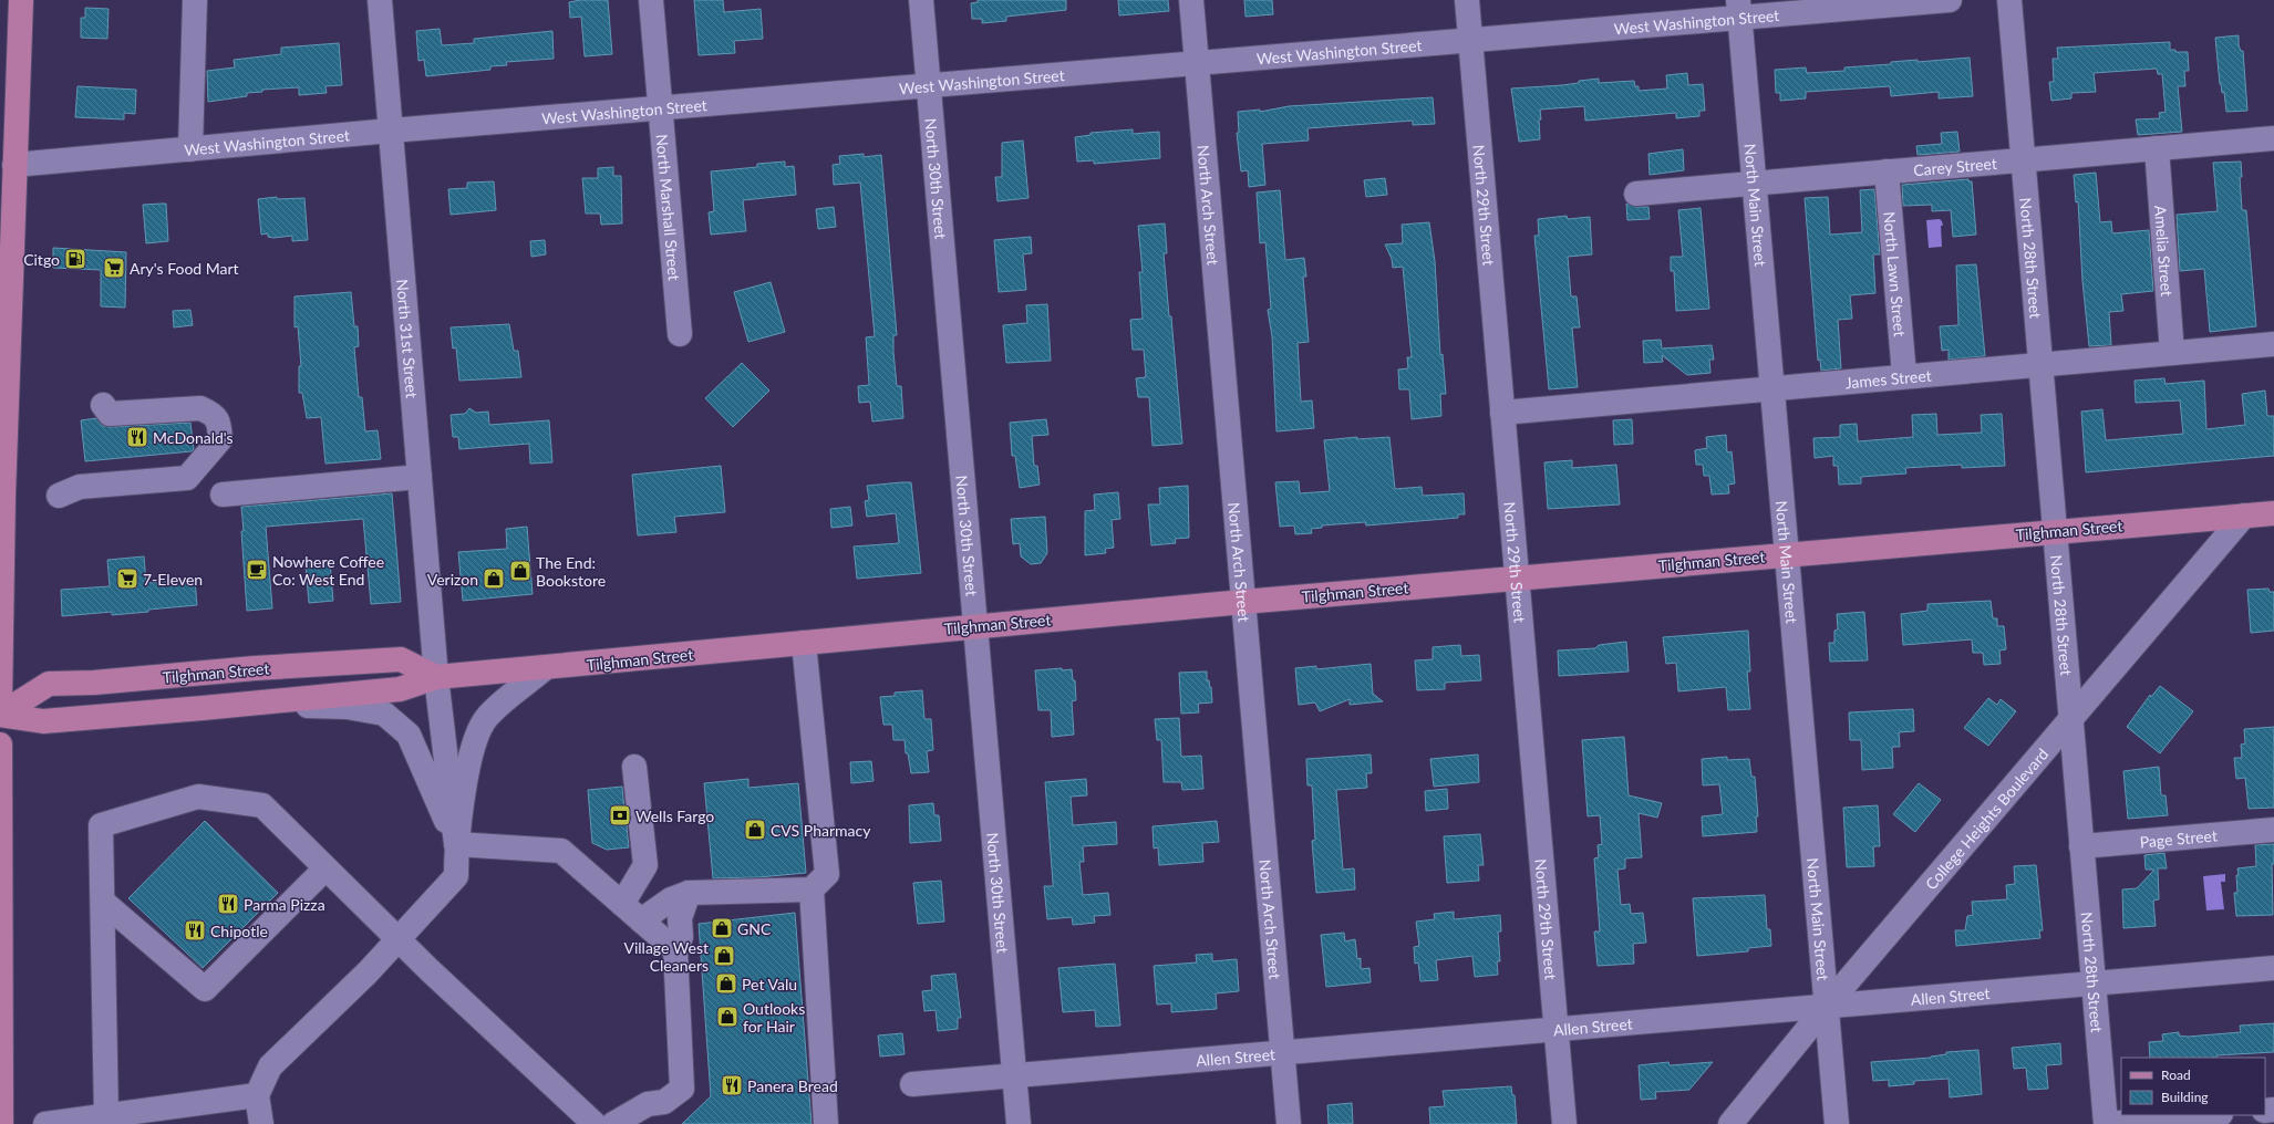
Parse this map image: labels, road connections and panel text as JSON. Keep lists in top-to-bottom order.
{
  "streets": {
    "main road": ["Tilghman Street"],
    "street": [
      "West Washington Street",
      "Carey Street",
      "North 30th Street",
      "North Arch Street",
      "North 29th Street",
      "North Main Street",
      "North Marshall Street",
      "Amelia Street",
      "North 28th Street",
      "North Lawn Street",
      "North 31st Street",
      "James Street",
      "College Heights Boulevard",
      "Page Street",
      "Allen Street"
    ]
  },
  "crossings": [
    ["West Washington Street", "North 30th Street"],
    ["West Washington Street", "North Arch Street"],
    ["West Washington Street", "North 29th Street"],
    ["West Washington Street", "North Main Street"],
    ["West Washington Street", "North Marshall Street"],
    ["West Washington Street", "North 31st Street"],
    ["Carey Street", "North Main Street"],
    ["Carey Street", "Amelia Street"],
    ["Carey Street", "North 28th Street"],
    ["Carey Street", "North Lawn Street"],
    ["North 30th Street", "Tilghman Street"],
    ["North 30th Street", "Allen Street"],
    ["North Arch Street", "Tilghman Street"],
    ["North Arch Street", "Allen Street"],
    ["North 29th Street", "James Street"],
    ["North 29th Street", "Tilghman Street"],
    ["North 29th Street", "Allen Street"],
    ["North Main Street", "James Street"],
    ["North Main Street", "Tilghman Street"],
    ["North Main Street", "College Heights Boulevard"],
    ["North Main Street", "Allen Street"],
    ["Amelia Street", "James Street"],
    ["North 28th Street", "James Street"],
    ["North 28th Street", "Tilghman Street"],
    ["North 28th Street", "College Heights Boulevard"],
    ["North 28th Street", "Page Street"],
    ["North 28th Street", "Allen Street"],
    ["North Lawn Street", "James Street"],
    ["North 31st Street", "Tilghman Street"],
    ["Tilghman Street", "College Heights Boulevard"],
    ["College Heights Boulevard", "Allen Street"]
  ],
  "places": {
    "fuel station": ["Citgo"],
    "supermarket": ["Ary's Food Mart", "7-Eleven"],
    "restaurant": [
      "McDonald's",
      "Parma Pizza",
      "Chipotle",
      "Panera Bread"
    ],
    "cafe": ["Nowhere Coffee Co: West End"],
    "shop": [
      "The End: Bookstore",
      "Verizon",
      "CVS Pharmacy",
      "GNC",
      "Village West Cleaners",
      "Pet Valu",
      "Outlooks for Hair"
    ],
    "bank": ["Wells Fargo"]
  },
  "legend": ["Road", "Building"]
}
